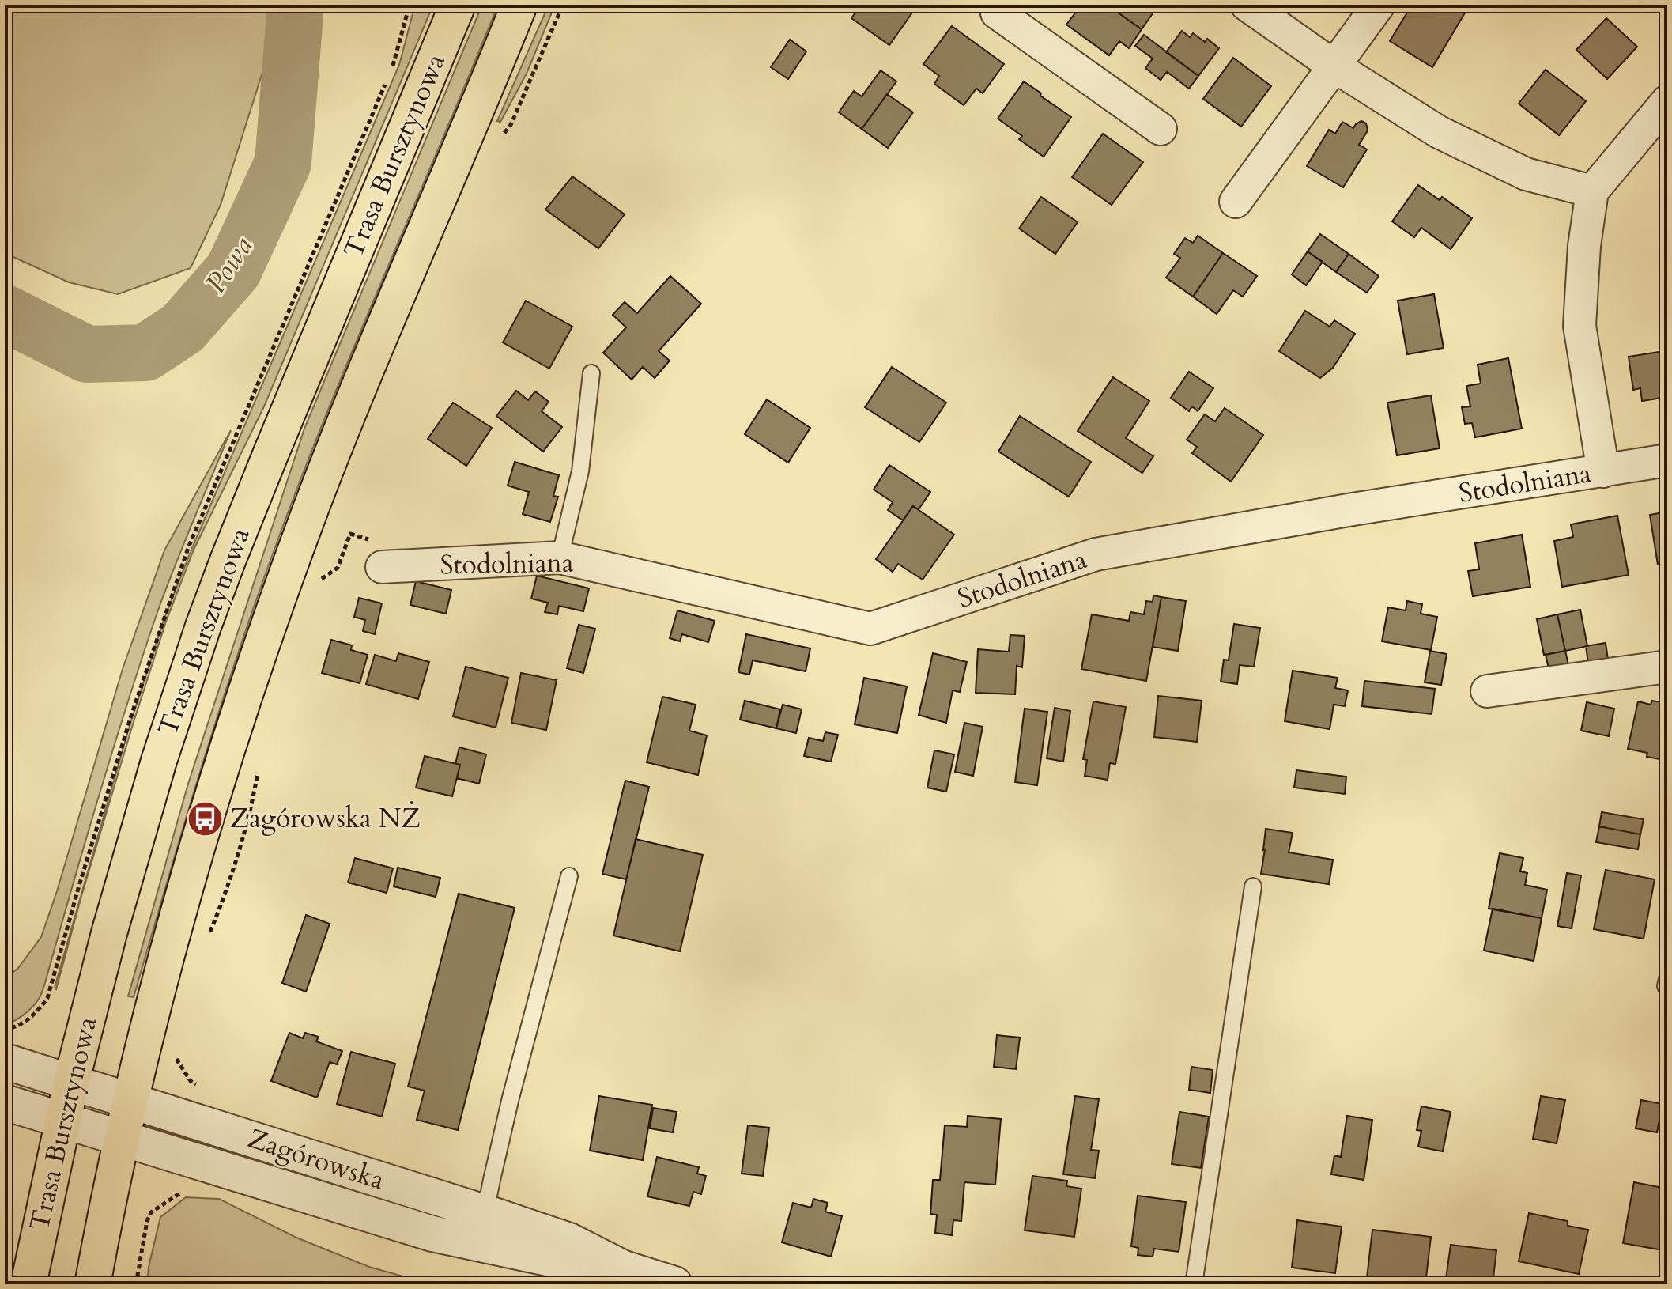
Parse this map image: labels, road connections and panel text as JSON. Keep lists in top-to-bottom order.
{
  "streets": {
    "main road": ["Trasa Bursztynowa"],
    "street": ["Stodolniana", "Zagórowska"]
  },
  "crossings": [
    ["Trasa Bursztynowa", "Zagórowska"]
  ],
  "water": ["Powa"],
  "places": {
    "bus stop": ["Zagórowska NŻ"]
  }
}
